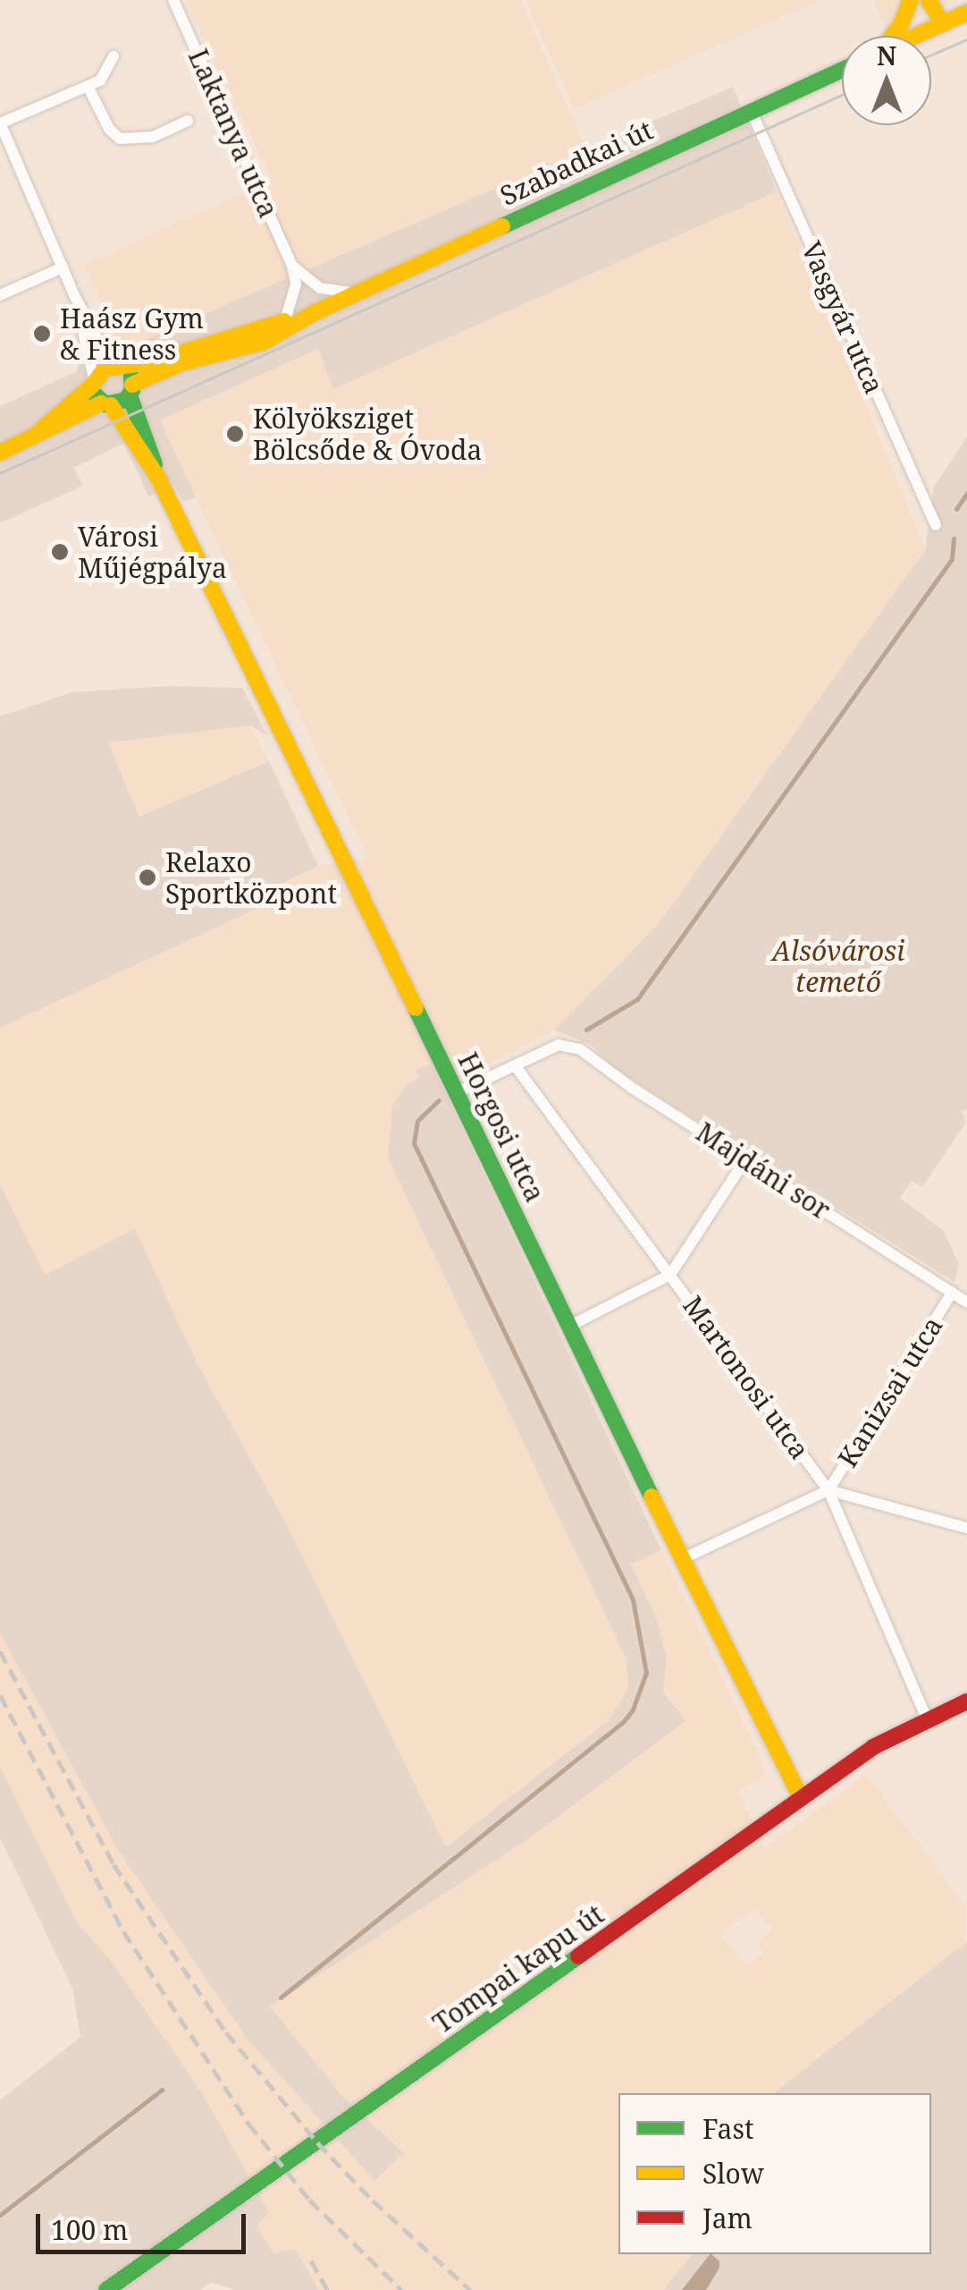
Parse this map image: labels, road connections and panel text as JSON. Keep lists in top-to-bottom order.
{
  "streets": {
    "street": [
      "Laktanya utca",
      "Szabadkai út",
      "Vasgyár utca",
      "Horgosi utca",
      "Majdáni sor",
      "Martonosi utca",
      "Kanizsai utca",
      "Tompai kapu út"
    ]
  },
  "crossings": [
    ["Szabadkai út", "Vasgyár utca"],
    ["Szabadkai út", "Horgosi utca"],
    ["Horgosi utca", "Kanizsai utca"],
    ["Horgosi utca", "Tompai kapu út"],
    ["Majdáni sor", "Martonosi utca"],
    ["Majdáni sor", "Kanizsai utca"],
    ["Martonosi utca", "Kanizsai utca"],
    ["Martonosi utca", "Tompai kapu út"]
  ],
  "parks": ["Alsóvárosi temető"],
  "places": [
    "Haász Gym & Fitness",
    "Kölyöksziget Bölcsőde & Óvoda",
    "Városi Műjégpálya",
    "Relaxo Sportközpont"
  ],
  "legend": ["Fast", "Slow", "Jam"],
  "scale_bar": "100 m",
  "north": "top"
}
